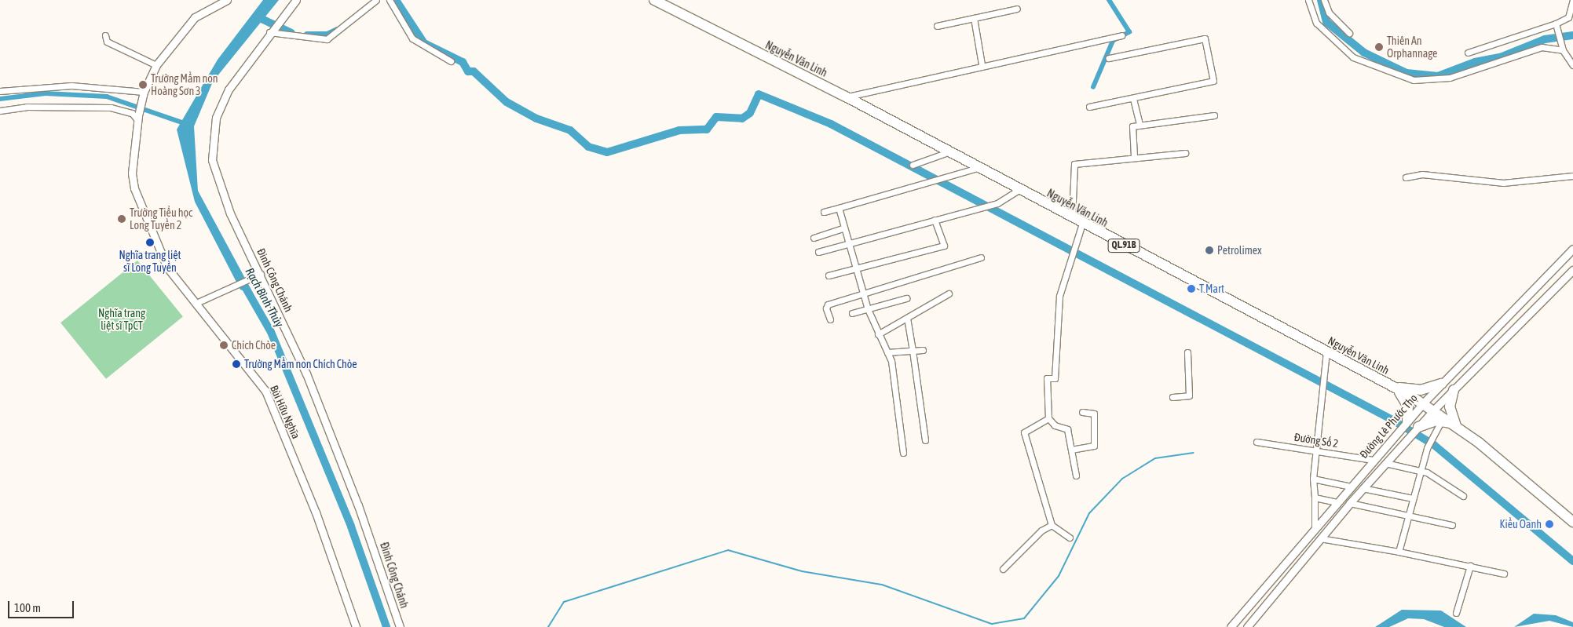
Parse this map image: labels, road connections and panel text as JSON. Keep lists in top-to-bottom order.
{
  "streets": {
    "highway": ["Nguyễn Văn Linh", "QL.91B"],
    "street": [
      "Đinh Công Chánh",
      "Bùi Hữu Nghĩa",
      "Đường Lê Phước Thọ",
      "Đường Số 2"
    ]
  },
  "crossings": [
    ["Nguyễn Văn Linh", "Đường Lê Phước Thọ"],
    ["Đường Lê Phước Thọ", "Đường Số 2"]
  ],
  "water": ["Rạch Bình Thủy"],
  "parks": ["Nghĩa trang liệt sĩ TpCT"],
  "places": [
    "Thiên An Orphannage",
    "Trường Mầm non Hoàng Sơn 3",
    "Trường Tiểu học Long Tuyền 2",
    "Nghĩa trang liệt sĩ Long Tuyền",
    "Petrolimex",
    "T Mart",
    "Chích Chòe",
    "Trường Mầm non Chích Chòe",
    "Kiều Oanh"
  ],
  "scale_bar": "100 m"
}
